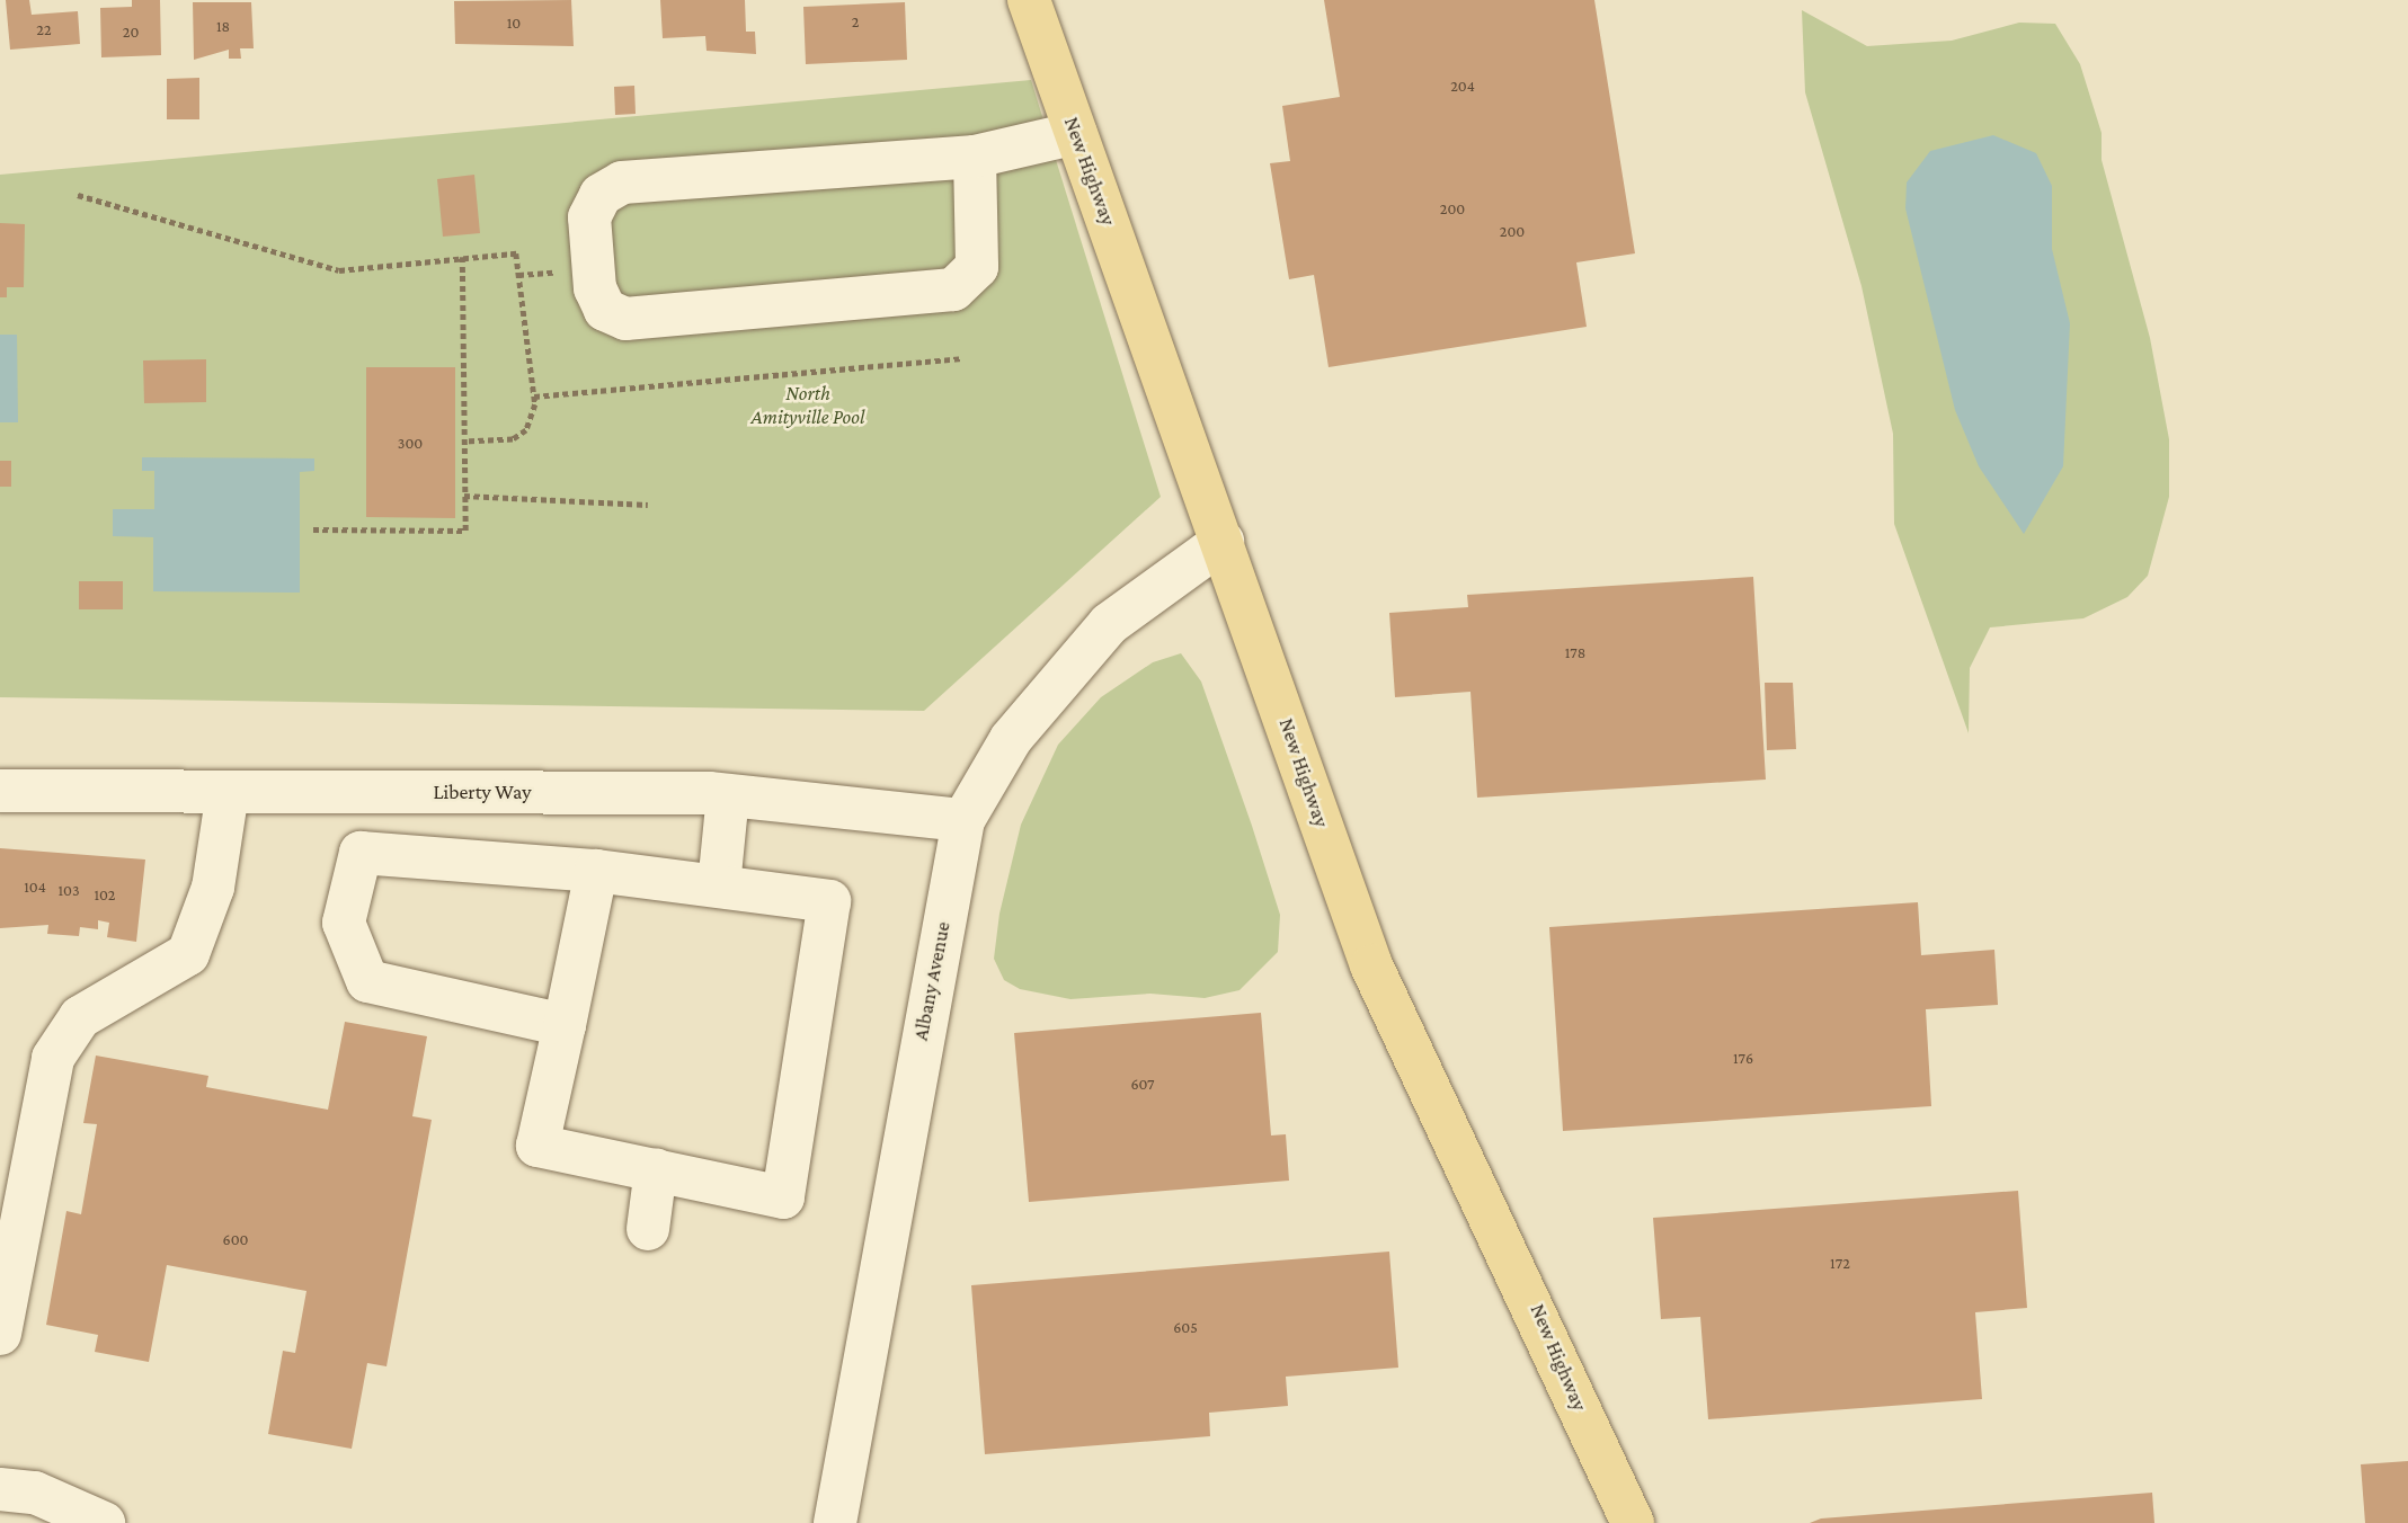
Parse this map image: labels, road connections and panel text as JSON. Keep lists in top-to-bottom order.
{
  "streets": {
    "main road": ["New Highway"],
    "street": ["Liberty Way", "Albany Avenue"]
  },
  "crossings": [
    ["New Highway", "Albany Avenue"],
    ["Liberty Way", "Albany Avenue"]
  ],
  "parks": ["North Amityville Pool"],
  "house_numbers": [
    "2",
    "10",
    "18",
    "22",
    "20",
    "204",
    "200",
    "200",
    "300",
    "178",
    "104",
    "103",
    "102",
    "176",
    "607",
    "600",
    "172",
    "605"
  ]
}
